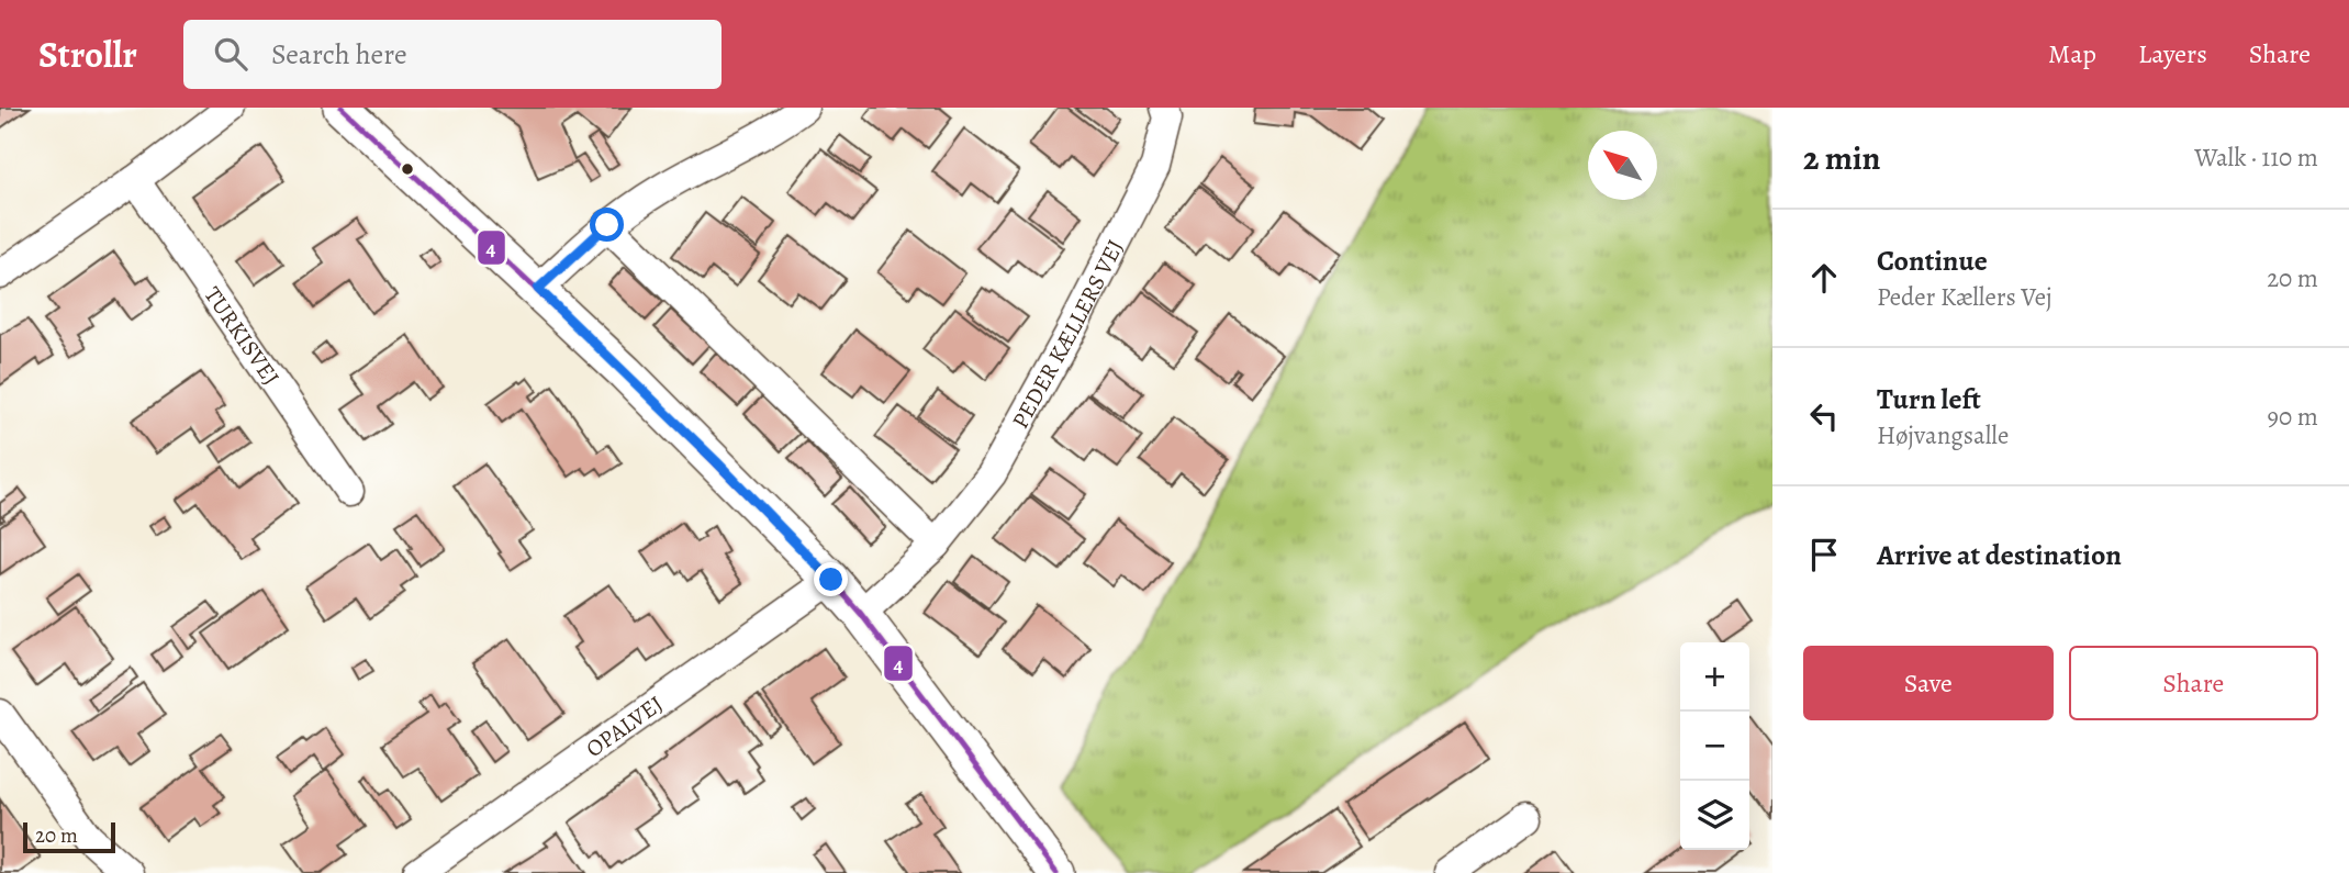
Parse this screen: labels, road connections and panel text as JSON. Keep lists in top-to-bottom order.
{
  "streets": {
    "street": ["PEDER KÆLLERS VEJ", "TURKISVEJ", "OPALVEJ"]
  },
  "lines": ["transit line 4"],
  "scale_bar": "20 m",
  "north": "top left",
  "page": {
    "header": "Strollr",
    "search": "Search here",
    "nav": ["Map", "Layers", "Share"],
    "heading": ["2 min", "Walk · 110 m"],
    "list": [
      ["Continue", "Peder Kællers Vej", "20 m"],
      ["Turn left", "Højvangsalle", "90 m"],
      "Arrive at destination"
    ],
    "buttons": ["Save", "Share"],
    "map_buttons": ["+", "−"],
    "scale": "20 m"
  }
}
